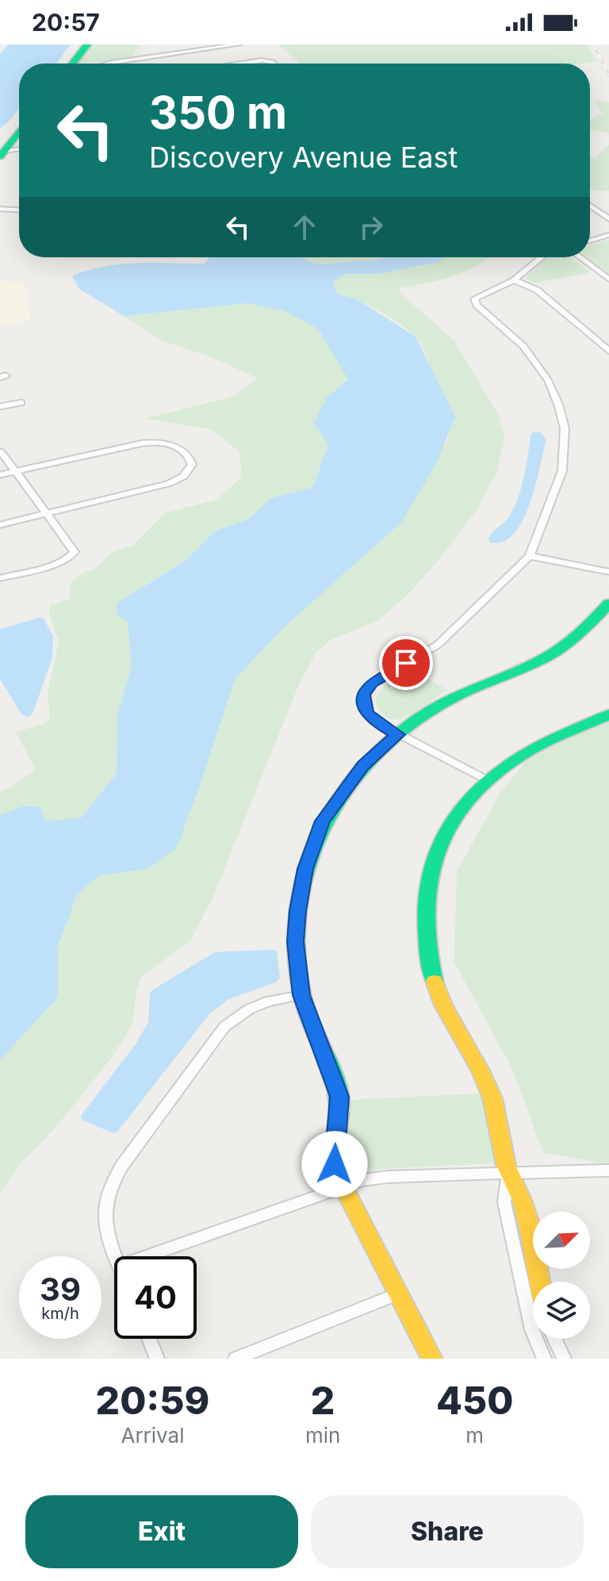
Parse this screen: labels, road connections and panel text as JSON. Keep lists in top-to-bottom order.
{
  "north": "top right",
  "page": {
    "status": "20:57",
    "turn": ["350 m", "Discovery Avenue East"],
    "speed": "39 km/h",
    "limit": "40",
    "eta": [
      "20:59",
      "Arrival",
      "2",
      "min",
      "450",
      "m"
    ],
    "buttons": ["Exit", "Share"]
  }
}
